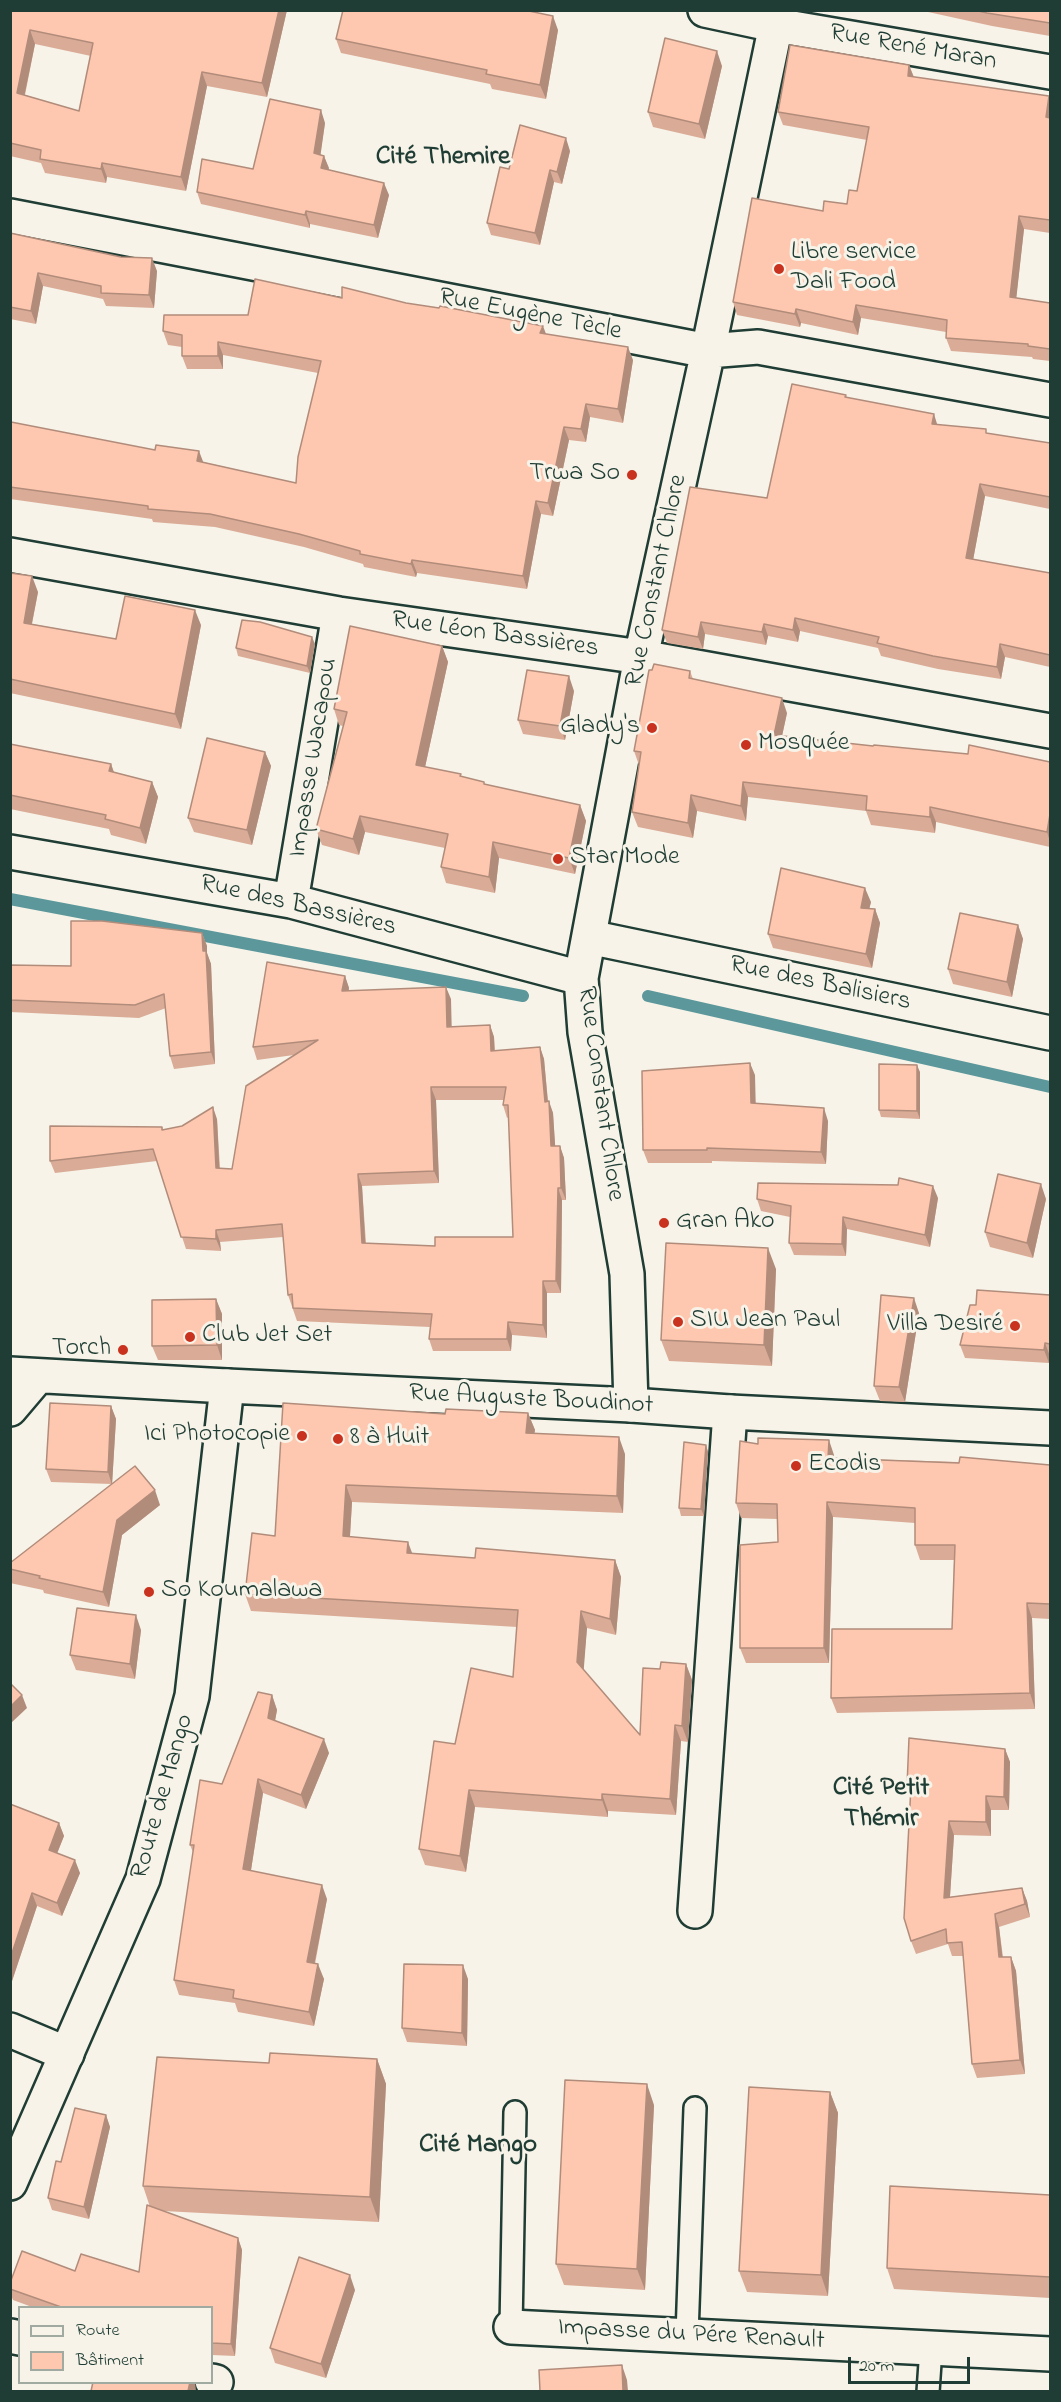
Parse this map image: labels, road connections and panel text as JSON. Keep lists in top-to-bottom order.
{
  "streets": {
    "street": [
      "Rue René Maran",
      "Rue Eugène Tècle",
      "Rue Constant Chlore",
      "Rue Léon Bassières",
      "Impasse Wacapou",
      "Rue des Bassières",
      "Rue des Balisiers",
      "Rue Auguste Boudinot",
      "Route de Mango",
      "Impasse du Pére Renault"
    ]
  },
  "crossings": [
    ["Rue René Maran", "Rue Constant Chlore"],
    ["Rue Eugène Tècle", "Rue Constant Chlore"],
    ["Rue Constant Chlore", "Rue Léon Bassières"],
    ["Rue Constant Chlore", "Rue des Bassières"],
    ["Rue Constant Chlore", "Rue des Balisiers"],
    ["Rue Constant Chlore", "Rue Auguste Boudinot"],
    ["Rue Léon Bassières", "Impasse Wacapou"],
    ["Impasse Wacapou", "Rue des Bassières"],
    ["Rue Auguste Boudinot", "Route de Mango"]
  ],
  "districts": ["Cité Themire", "Cité Petit Thémir", "Cité Mango"],
  "places": [
    "Libre service Dali Food",
    "Trwa So",
    "Glady's",
    "Mosquée",
    "Star Mode",
    "Gran Ako",
    "SIU Jean Paul",
    "Villa Desiré",
    "Club Jet Set",
    "Torch",
    "Ici Photocopie",
    "8 à Huit",
    "Ecodis",
    "So Koumalawa"
  ],
  "legend": ["Route", "Bâtiment"],
  "scale_bar": "20 m"
}
